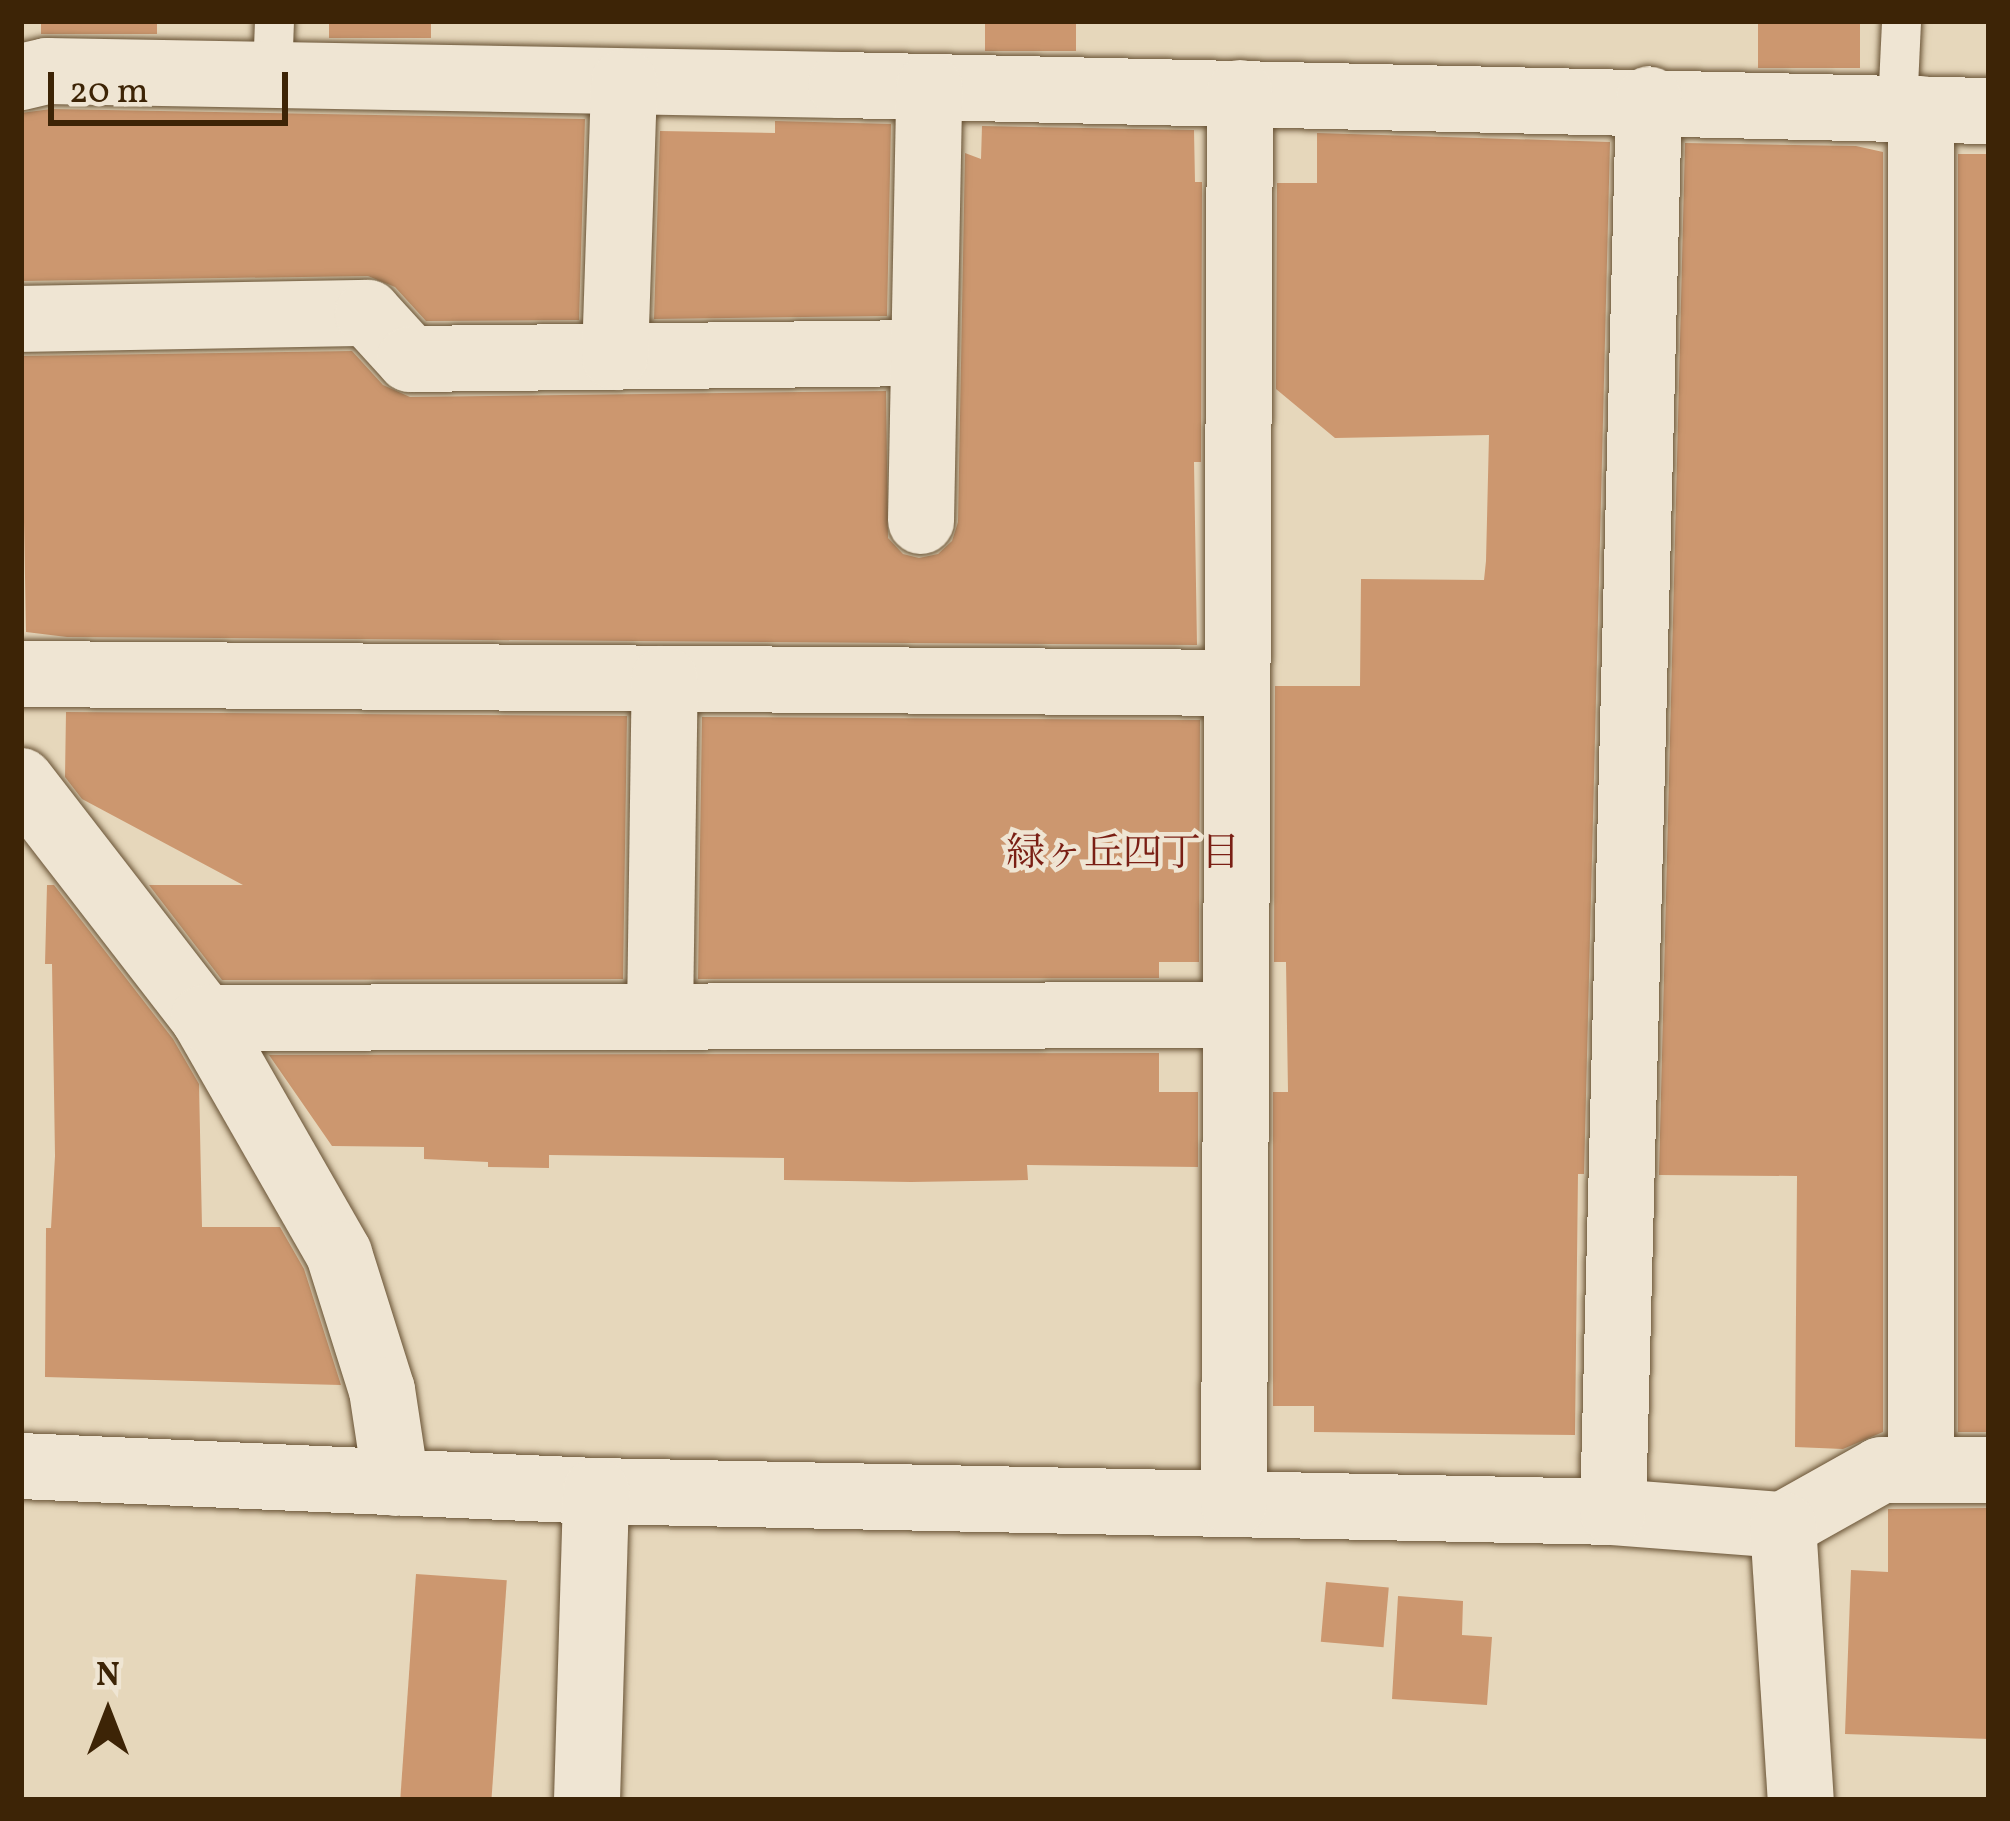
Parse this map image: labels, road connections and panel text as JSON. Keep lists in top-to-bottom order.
{
  "districts": ["緑ヶ丘四丁目"],
  "scale_bar": "20 m",
  "north": "top"
}
